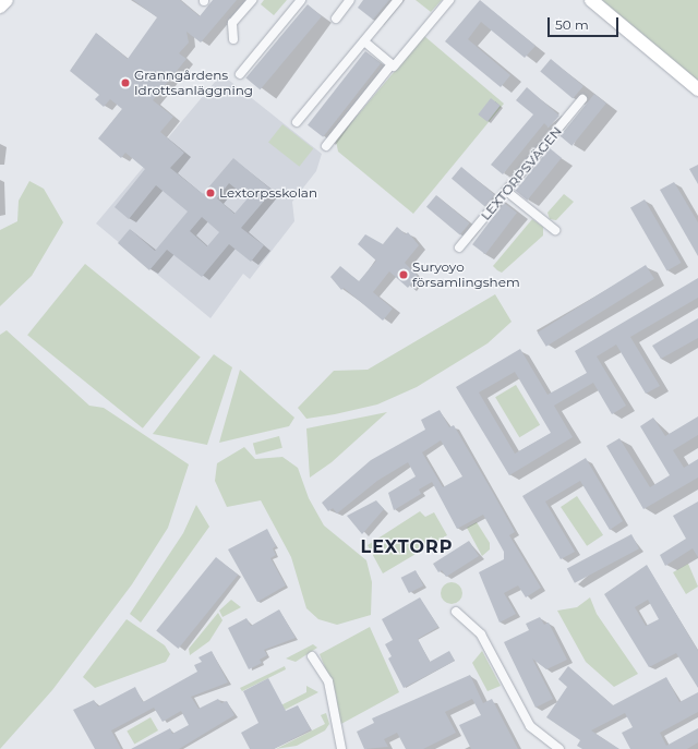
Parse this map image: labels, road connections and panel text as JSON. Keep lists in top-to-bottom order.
{
  "streets": {
    "street": ["LEXTORPSVÄGEN"]
  },
  "districts": ["LEXTORP"],
  "places": ["Granngårdens Idrottsanläggning", "Lextorpsskolan", "Suryoyo församlingshem"],
  "scale_bar": "50 m"
}
